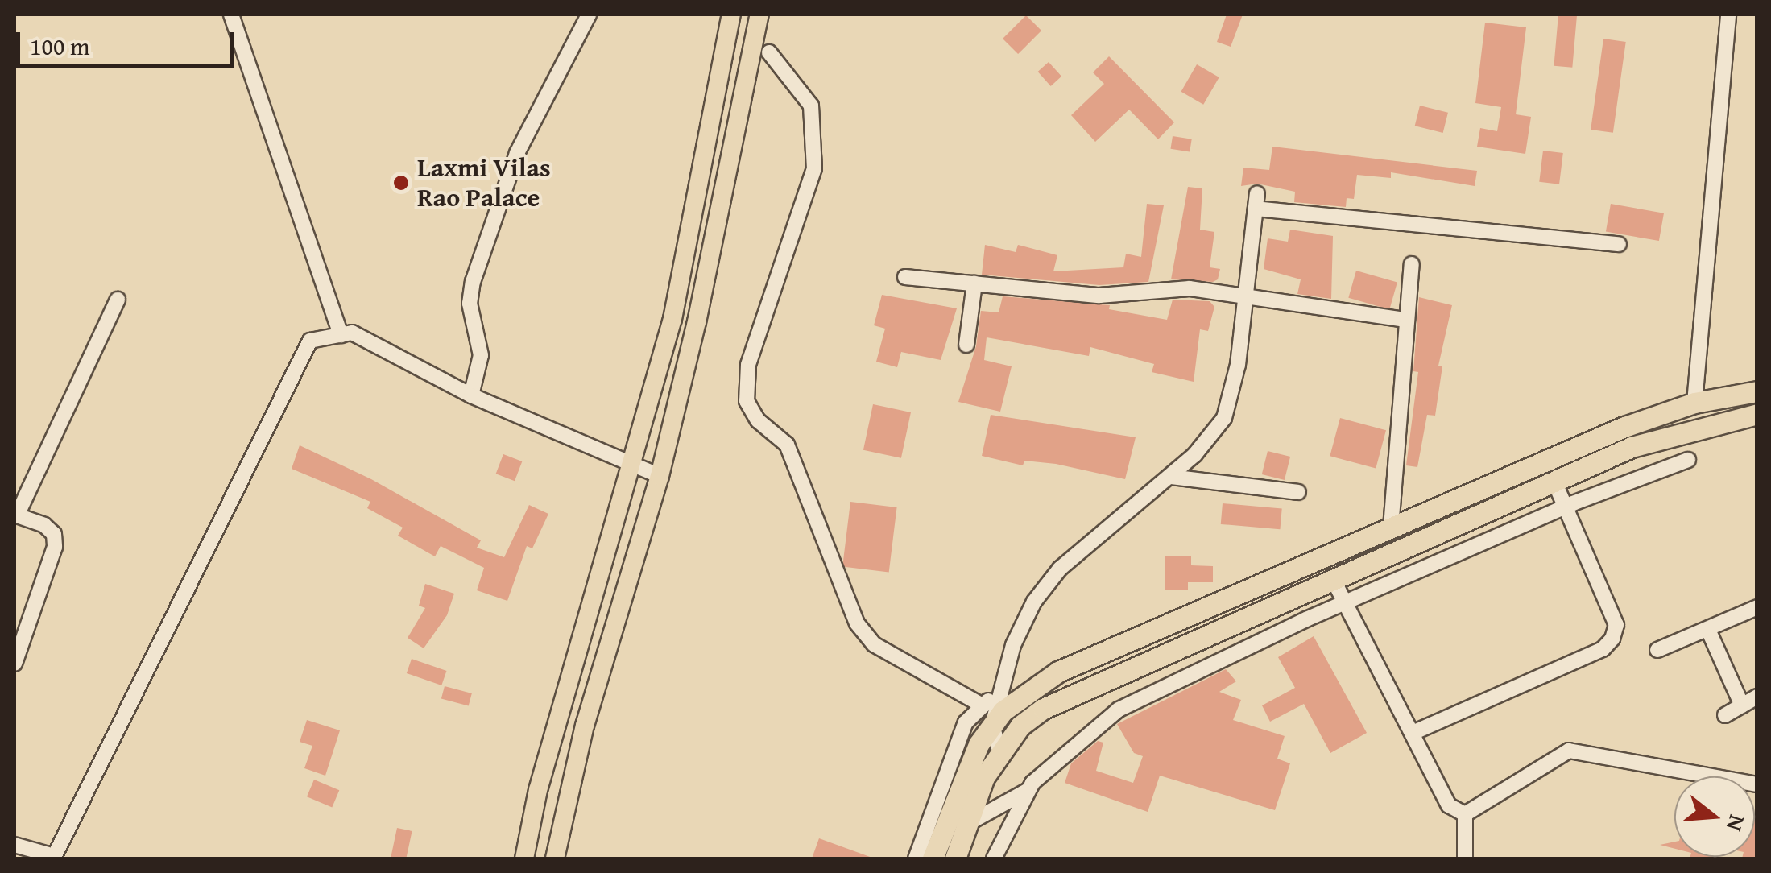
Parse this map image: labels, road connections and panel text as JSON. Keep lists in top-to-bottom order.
{
  "places": ["Laxmi Vilas Rao Palace"],
  "scale_bar": "100 m",
  "north": "right"
}
